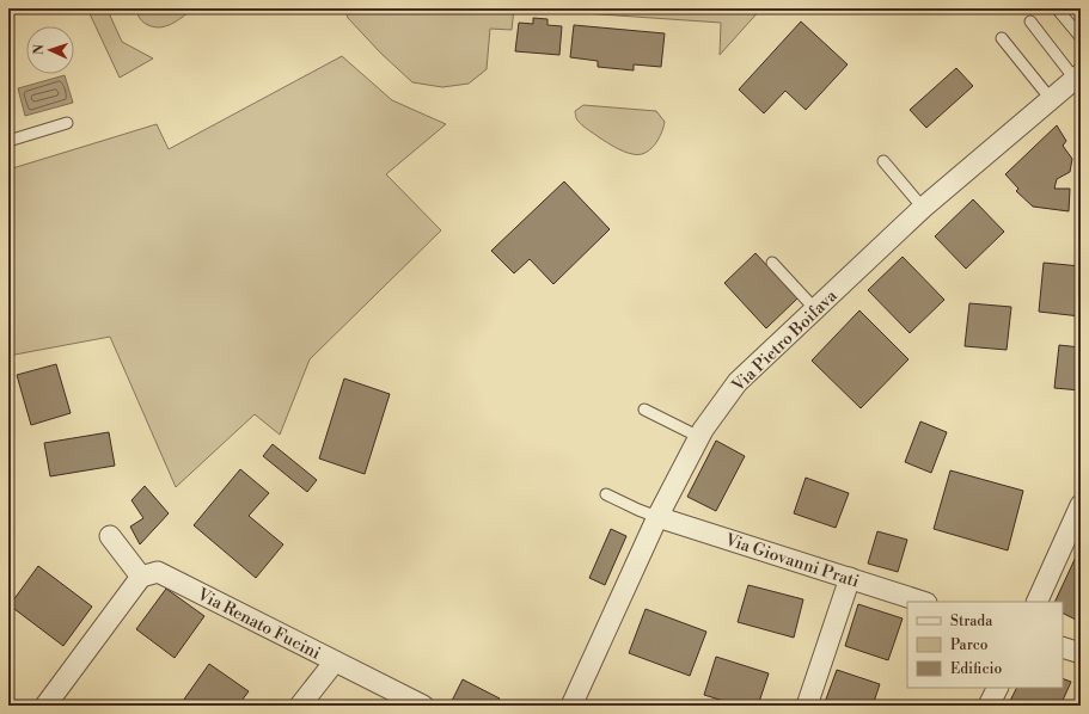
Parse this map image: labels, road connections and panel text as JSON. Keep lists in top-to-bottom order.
{
  "streets": {
    "street": ["Via Pietro Boifava", "Via Giovanni Prati", "Via Renato Fucini"]
  },
  "crossings": [
    ["Via Pietro Boifava", "Via Giovanni Prati"]
  ],
  "legend": ["Strada", "Parco", "Edificio"],
  "north": "left"
}
